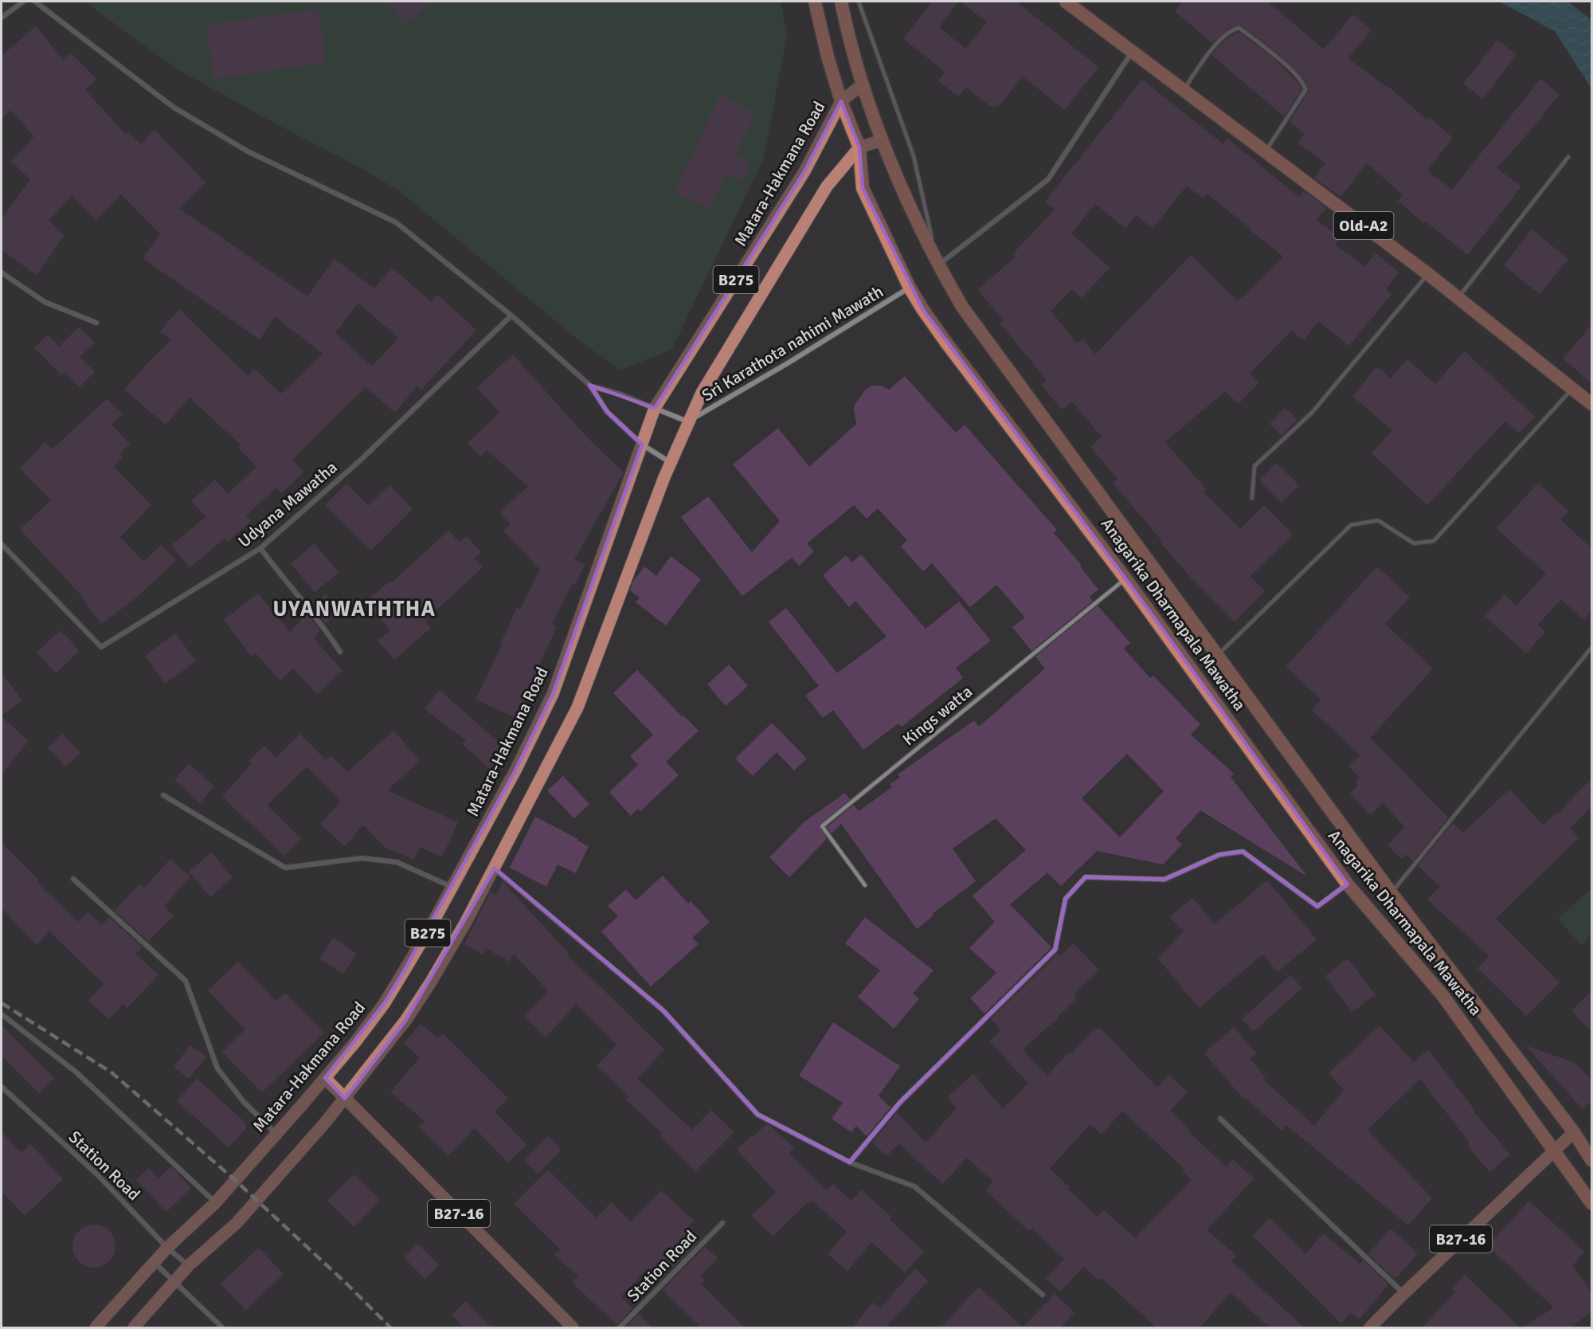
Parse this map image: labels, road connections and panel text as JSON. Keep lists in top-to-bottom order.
{
  "streets": {
    "highway": ["Old-A2", "Anagarika Dharmapala Mawatha"],
    "main road": ["Matara-Hakmana Road", "B275", "B27-16"],
    "street": ["Sri Karathota nahimi Mawath", "Udyana Mawatha", "Station Road"],
    "lane": ["Kings watta"]
  },
  "crossings": [
    ["Matara-Hakmana Road", "Anagarika Dharmapala Mawatha"],
    ["Matara-Hakmana Road", "Station Road"],
    ["B275", "Sri Karathota nahimi Mawath"],
    ["B275", "Anagarika Dharmapala Mawatha"],
    ["B275", "Station Road"],
    ["B275", "B27-16"],
    ["Sri Karathota nahimi Mawath", "Anagarika Dharmapala Mawatha"],
    ["Anagarika Dharmapala Mawatha", "Kings watta"],
    ["Anagarika Dharmapala Mawatha", "B27-16"]
  ],
  "districts": ["UYANWATHTHA"]
}
